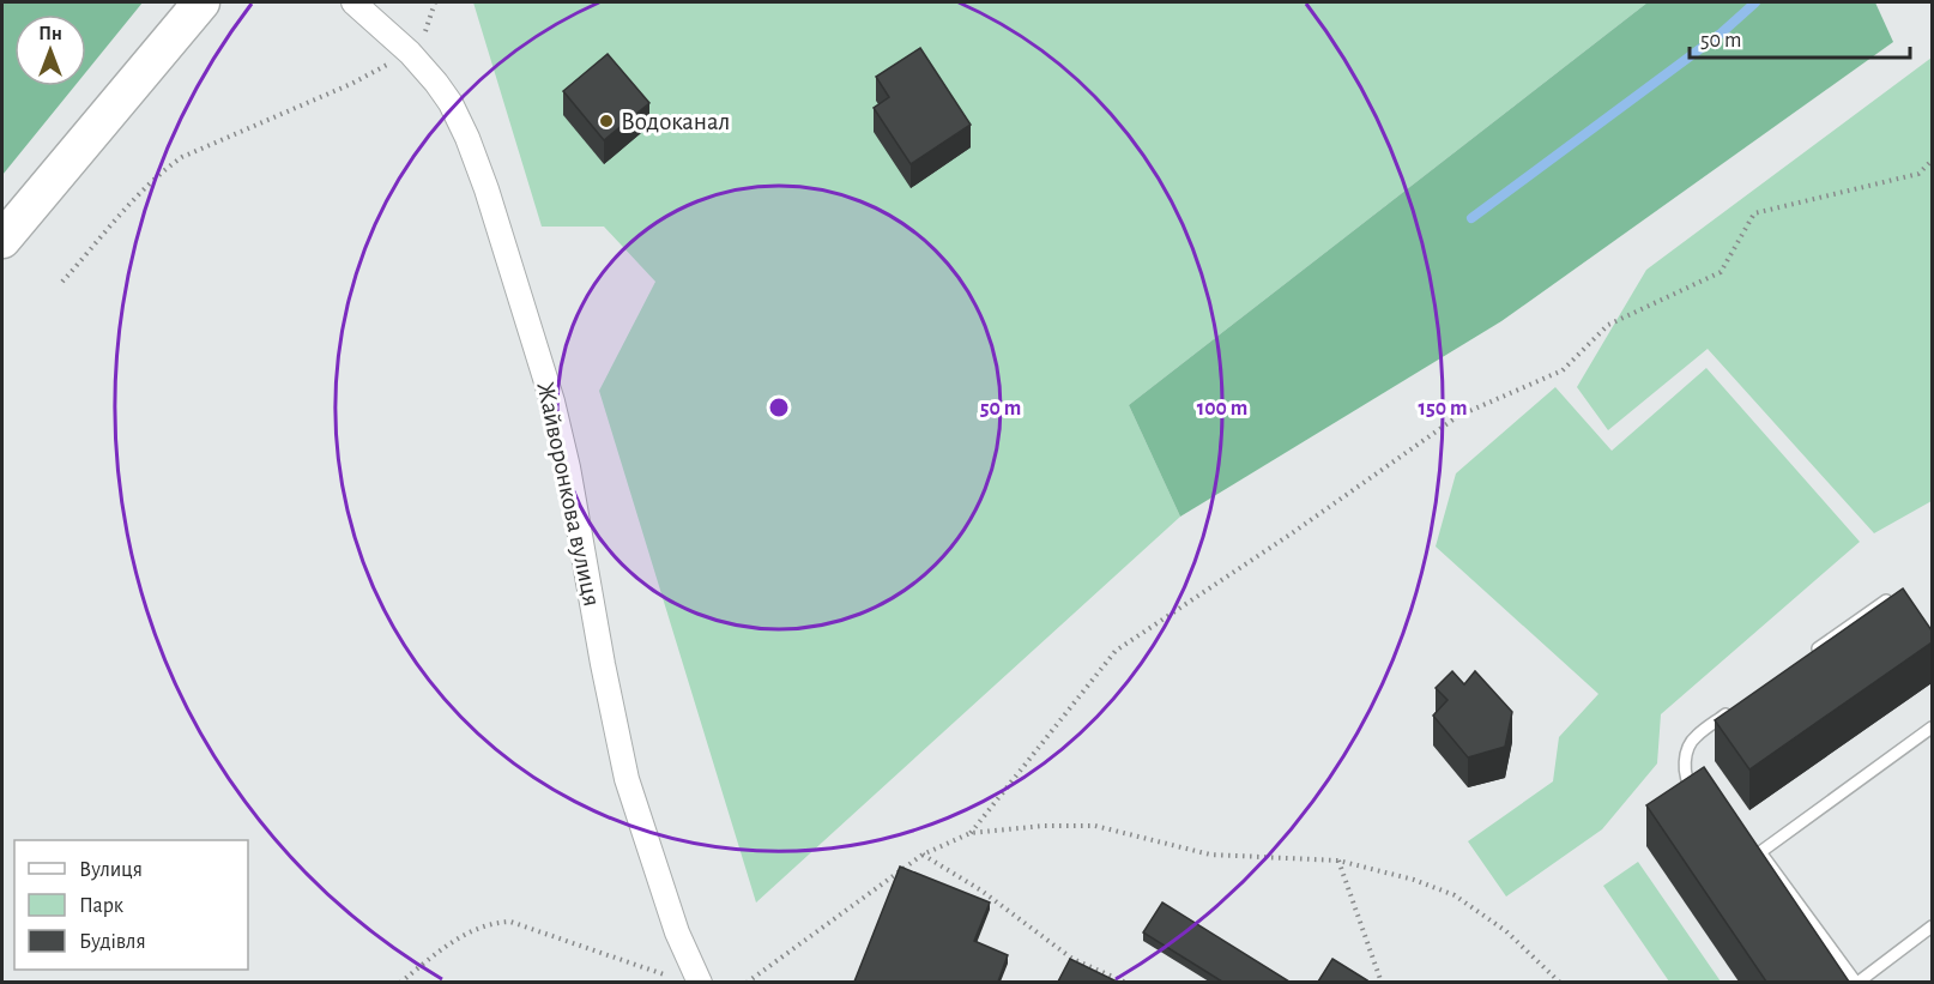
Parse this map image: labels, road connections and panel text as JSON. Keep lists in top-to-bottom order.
{
  "streets": {
    "street": ["Жайворонкова вулиця"]
  },
  "places": ["Водоканал"],
  "legend": ["Вулиця", "Парк", "Будівля"],
  "scale_bar": "50 m",
  "north": "top",
  "rings": ["50 m", "100 m", "150 m"]
}
